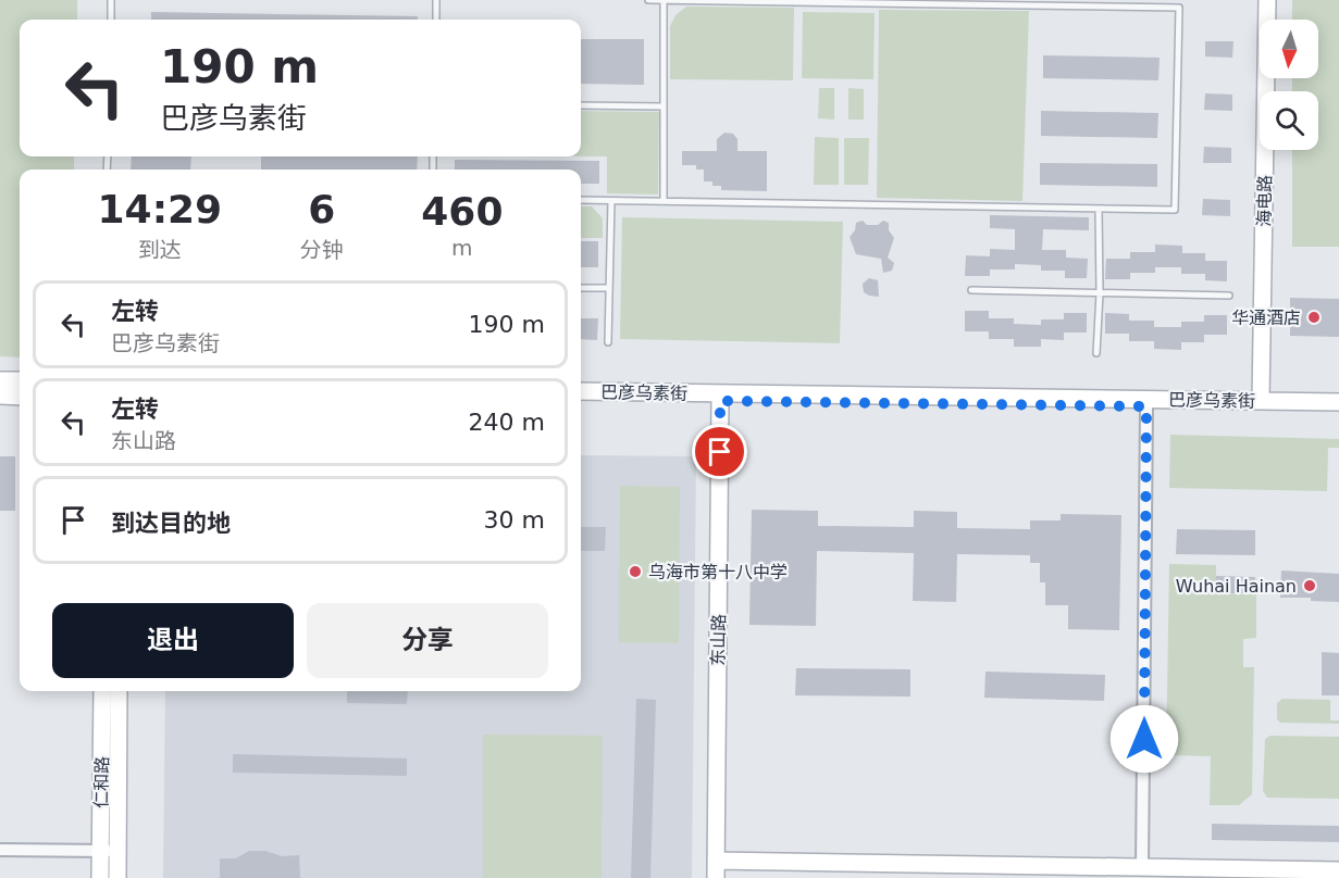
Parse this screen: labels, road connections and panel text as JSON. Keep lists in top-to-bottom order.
{
  "streets": {
    "street": [
      "海电路",
      "巴彦乌素街",
      "东山路",
      "仁和路"
    ]
  },
  "crossings": [
    ["海电路", "巴彦乌素街"],
    ["巴彦乌素街", "东山路"]
  ],
  "places": ["华通酒店", "乌海市第十八中学", "Wuhai Hainan"],
  "north": "bottom",
  "page": {
    "turn": ["190 m", "巴彦乌素街"],
    "eta": [
      "14:29",
      "到达",
      "6",
      "分钟",
      "460",
      "m"
    ],
    "list": [
      {
        "name": "左转",
        "note": "巴彦乌素街",
        "value": "190 m"
      },
      {
        "name": "左转",
        "note": "东山路",
        "value": "240 m"
      },
      {
        "name": "到达目的地",
        "value": "30 m"
      }
    ],
    "buttons": ["退出", "分享"]
  }
}
